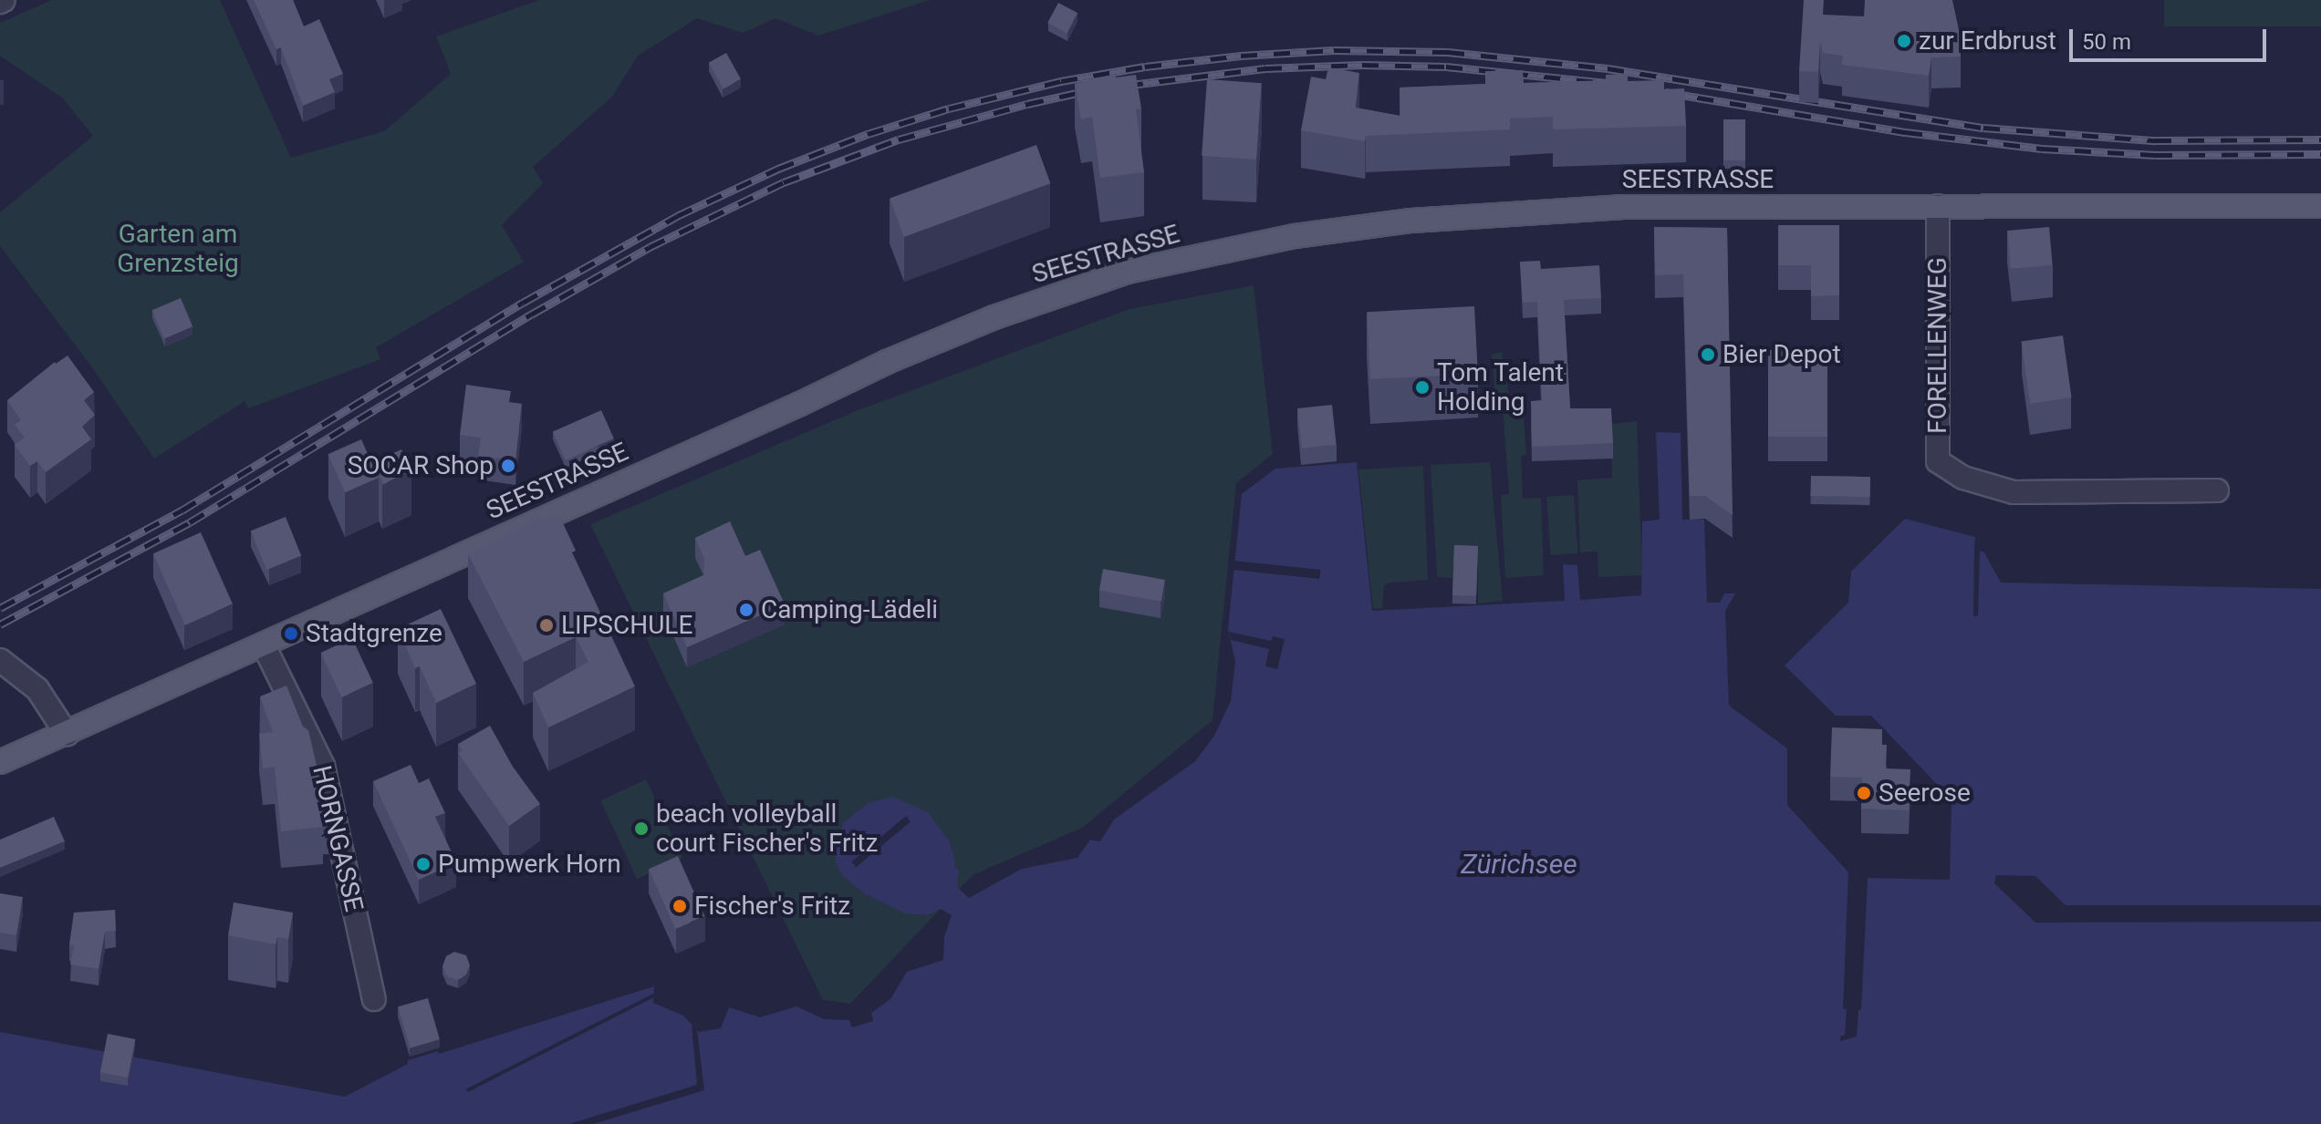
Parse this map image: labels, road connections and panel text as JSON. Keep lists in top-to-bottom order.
{
  "streets": {
    "main road": ["SEESTRASSE"],
    "street": ["FORELLENWEG", "HORNGASSE"]
  },
  "crossings": [
    ["SEESTRASSE", "FORELLENWEG"],
    ["SEESTRASSE", "HORNGASSE"]
  ],
  "water": ["Zürichsee"],
  "parks": ["Garten am Grenzsteig"],
  "places": [
    "zur Erdbrust",
    "Bier Depot",
    "Tom Talent Holding",
    "SOCAR Shop",
    "Camping-Lädeli",
    "LIPSCHULE",
    "Stadtgrenze",
    "Seerose",
    "beach volleyball court Fischer's Fritz",
    "Pumpwerk Horn",
    "Fischer's Fritz"
  ],
  "scale_bar": "50 m"
}
